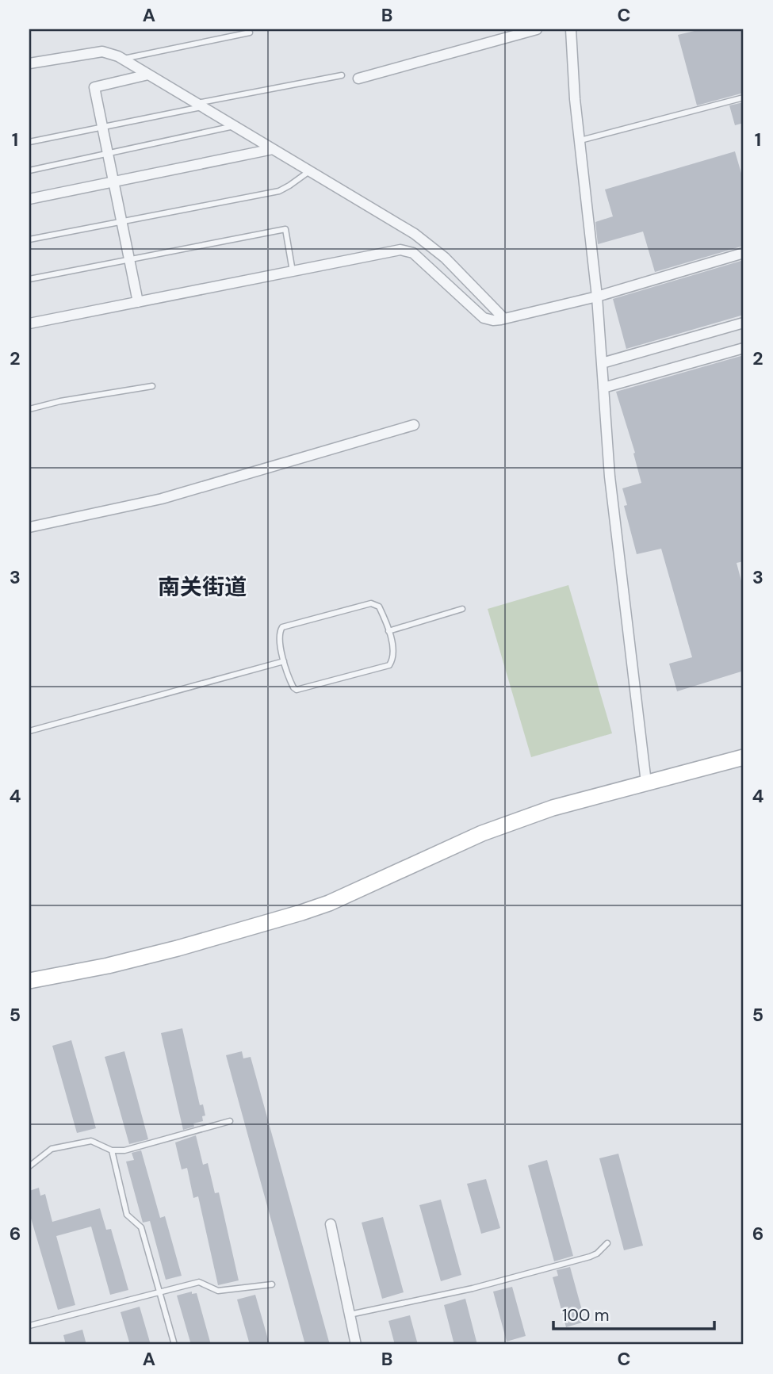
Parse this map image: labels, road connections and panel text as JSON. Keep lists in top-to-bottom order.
{
  "districts": ["南关街道"],
  "scale_bar": "100 m",
  "grid": {
    "columns": ["A", "B", "C"],
    "rows": [
      "1",
      "2",
      "3",
      "4",
      "5",
      "6"
    ]
  }
}
